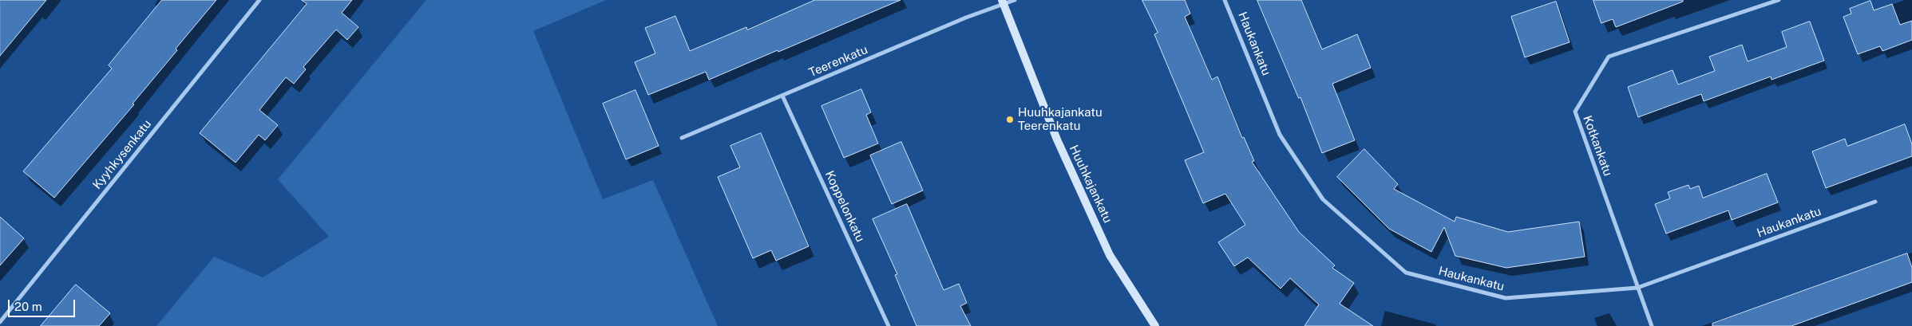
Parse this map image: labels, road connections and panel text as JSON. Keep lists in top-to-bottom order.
{
  "streets": {
    "street": [
      "Haukankatu",
      "Teerenkatu",
      "Kotkankatu",
      "Kyyhkysenkatu",
      "Huuhkajankatu",
      "Koppelonkatu"
    ]
  },
  "crossings": [
    ["Haukankatu", "Kotkankatu"],
    ["Teerenkatu", "Huuhkajankatu"],
    ["Teerenkatu", "Koppelonkatu"]
  ],
  "places": ["Huuhkajankatu Teerenkatu"],
  "scale_bar": "20 m"
}
